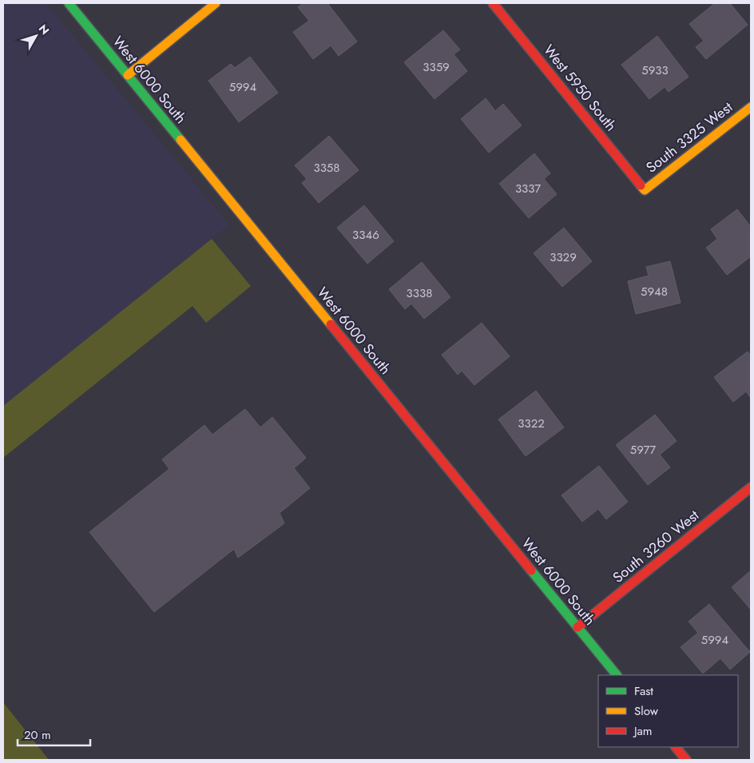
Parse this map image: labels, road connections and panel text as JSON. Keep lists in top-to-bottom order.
{
  "streets": {
    "street": [
      "West 6000 South",
      "West 5950 South",
      "South 3325 West",
      "South 3260 West"
    ]
  },
  "crossings": [
    ["West 6000 South", "South 3260 West"],
    ["West 5950 South", "South 3325 West"]
  ],
  "house_numbers": [
    "3359",
    "5933",
    "5994",
    "3358",
    "3337",
    "3346",
    "3329",
    "5948",
    "3338",
    "3322",
    "5977",
    "5994"
  ],
  "legend": ["Fast", "Slow", "Jam"],
  "scale_bar": "20 m",
  "north": "top right"
}
